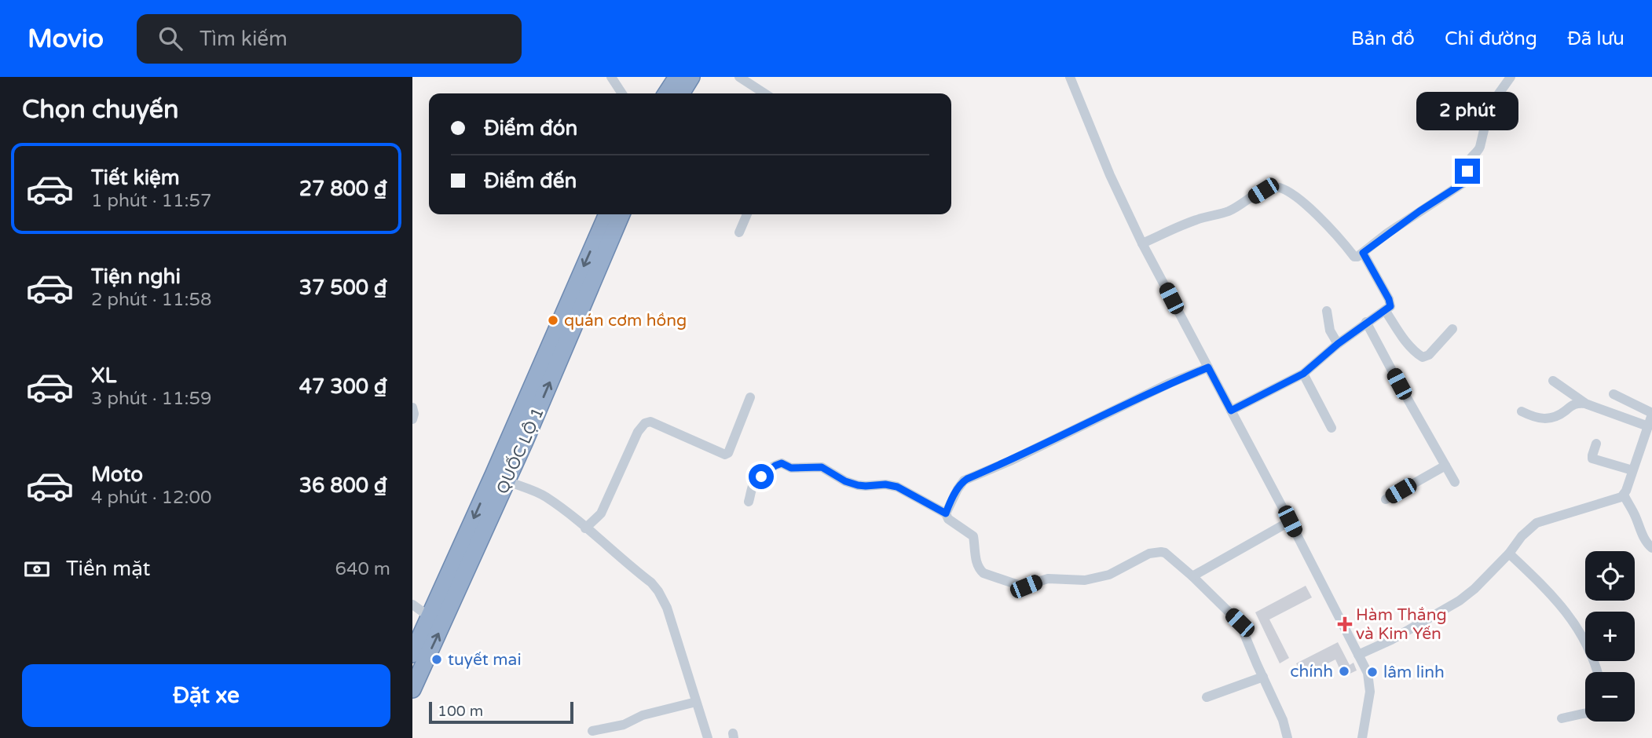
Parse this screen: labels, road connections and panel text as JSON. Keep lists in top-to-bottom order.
{
  "streets": {
    "highway": ["QUỐC LỘ 1"]
  },
  "places": {
    "other": [
      "quán cơm hồng",
      "tuyết mai",
      "chính",
      "lâm linh"
    ],
    "health": ["Hàm Thắng và Kim Yến"]
  },
  "scale_bar": "100 m",
  "page": {
    "header": "Movio",
    "search": "Tìm kiếm",
    "nav": ["Bản đồ", "Chỉ đường", "Đã lưu"],
    "heading": "Chọn chuyến",
    "bubble": "2 phút",
    "banner": ["Điểm đón", "Điểm đến"],
    "list": [
      {
        "name": "Tiết kiệm",
        "note": "1 phút · 11:57",
        "value": "27 800 ₫"
      },
      {
        "name": "Tiện nghi",
        "note": "2 phút · 11:58",
        "value": "37 500 ₫"
      },
      {
        "name": "XL",
        "note": "3 phút · 11:59",
        "value": "47 300 ₫"
      },
      {
        "name": "Moto",
        "note": "4 phút · 12:00",
        "value": "36 800 ₫"
      }
    ],
    "pay": ["Tiền mặt", "640 m"],
    "map_buttons": ["+", "−"],
    "buttons": "Đặt xe",
    "scale": "100 m"
  }
}
